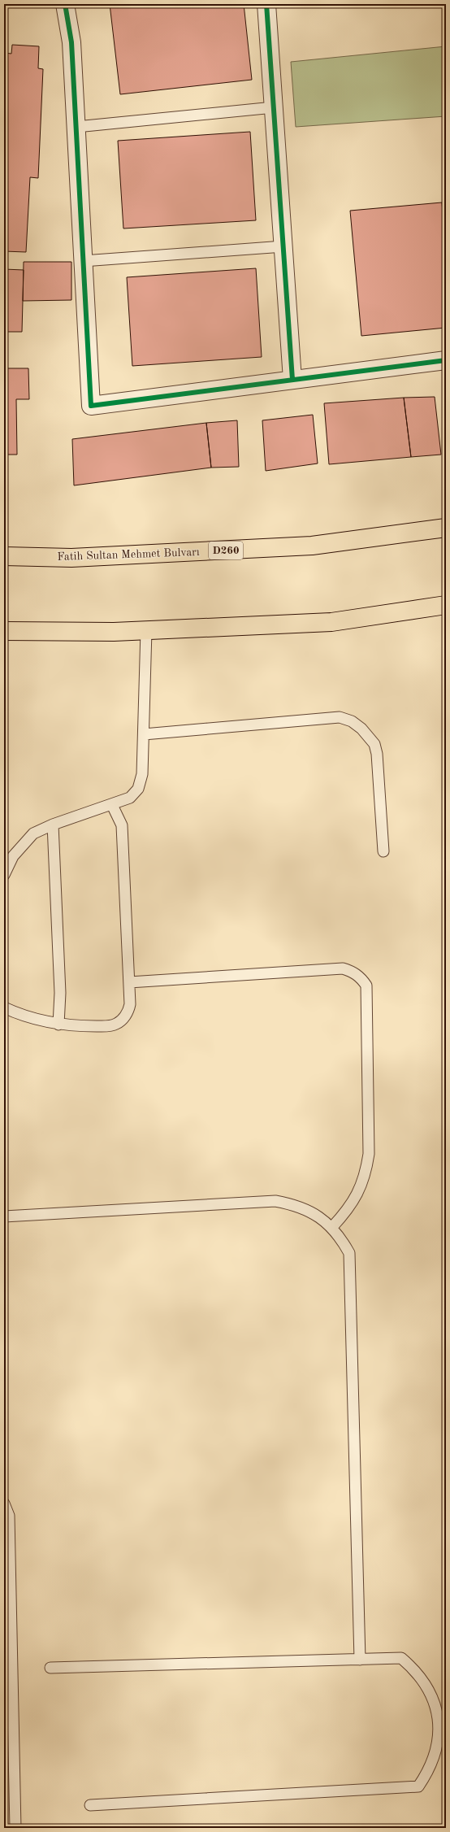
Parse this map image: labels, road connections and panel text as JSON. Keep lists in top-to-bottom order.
{
  "streets": {
    "highway": ["D260", "Fatih Sultan Mehmet Bulvarı"]
  }
}
